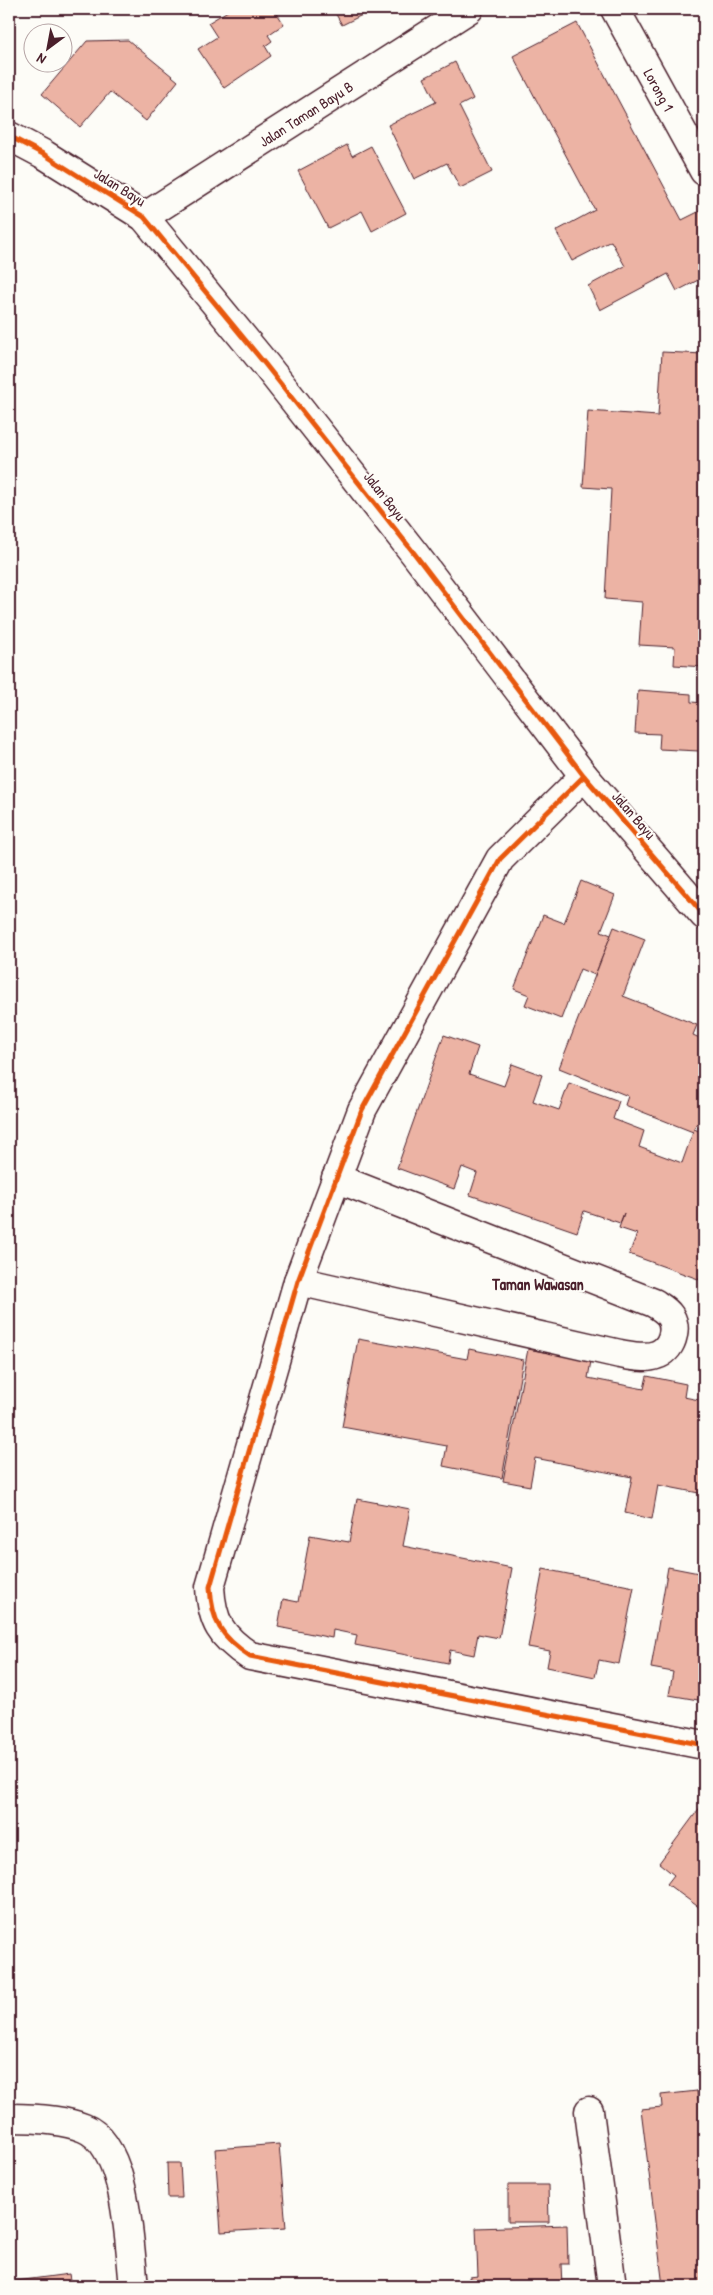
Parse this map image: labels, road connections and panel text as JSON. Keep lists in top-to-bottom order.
{
  "streets": {
    "street": ["Lorong 1", "Jalan Taman Bayu B", "Jalan Bayu"]
  },
  "crossings": [
    ["Jalan Taman Bayu B", "Jalan Bayu"]
  ],
  "districts": ["Taman Wawasan"],
  "north": "bottom left"
}
